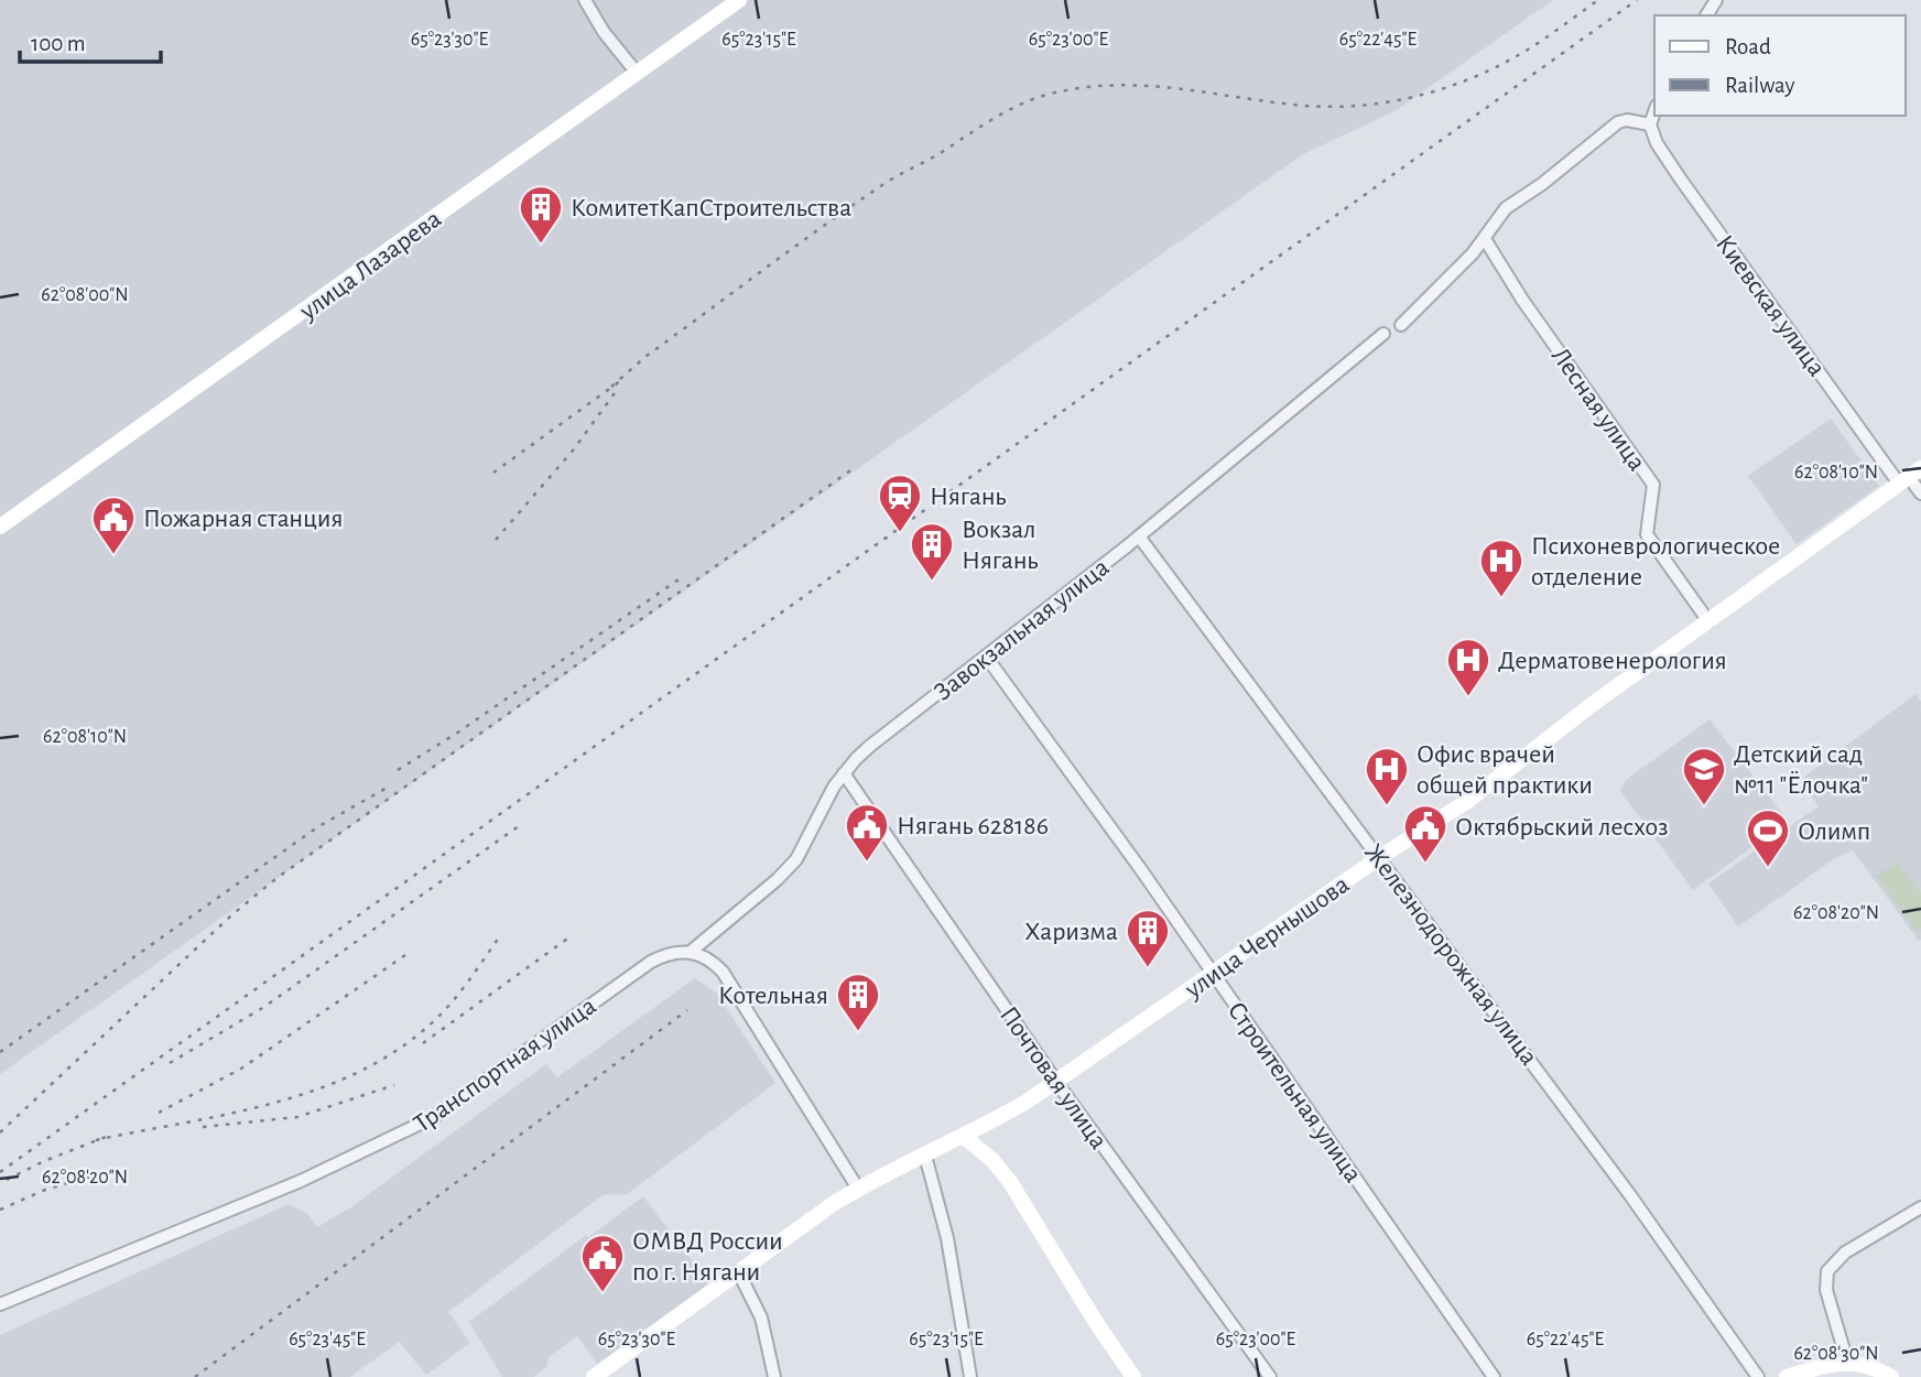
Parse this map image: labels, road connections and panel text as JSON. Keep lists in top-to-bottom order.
{
  "streets": {
    "main road": ["улица Лазарева", "улица Чернышова"],
    "street": [
      "Киевская улица",
      "Лесная улица",
      "Завокзальная улица",
      "Железнодорожная улица",
      "Транспортная улица",
      "Почтовая улица",
      "Строительная улица"
    ]
  },
  "crossings": [
    ["Киевская улица", "улица Чернышова"],
    ["Лесная улица", "улица Чернышова"],
    ["Завокзальная улица", "Железнодорожная улица"],
    ["Завокзальная улица", "Транспортная улица"],
    ["Завокзальная улица", "Почтовая улица"],
    ["Завокзальная улица", "Строительная улица"],
    ["улица Чернышова", "Железнодорожная улица"],
    ["улица Чернышова", "Почтовая улица"],
    ["улица Чернышова", "Строительная улица"]
  ],
  "places": {
    "building": [
      "КомитетКапСтроительства",
      "Вокзал Нягань",
      "Харизма",
      "Котельная"
    ],
    "station": ["Нягань"],
    "public building": [
      "Пожарная станция",
      "Нягань 628186",
      "Октябрьский лесхоз",
      "ОМВД России по г. Нягани"
    ],
    "hospital": ["Психоневрологическое отделение", "Дерматовенерология", "Офис врачей общей практики"],
    "school or university": ["Детский сад №11 \"Ёлочка\""],
    "sports": ["Олимп"]
  },
  "legend": ["Road", "Railway"],
  "scale_bar": "100 m",
  "coordinates": [
    "65°23'30\"E",
    "65°23'15\"E",
    "65°23'00\"E",
    "65°22'45\"E",
    "62°08'00\"N",
    "62°08'10\"N",
    "62°08'20\"N",
    "65°23'45\"E",
    "62°08'30\"N"
  ]
}
